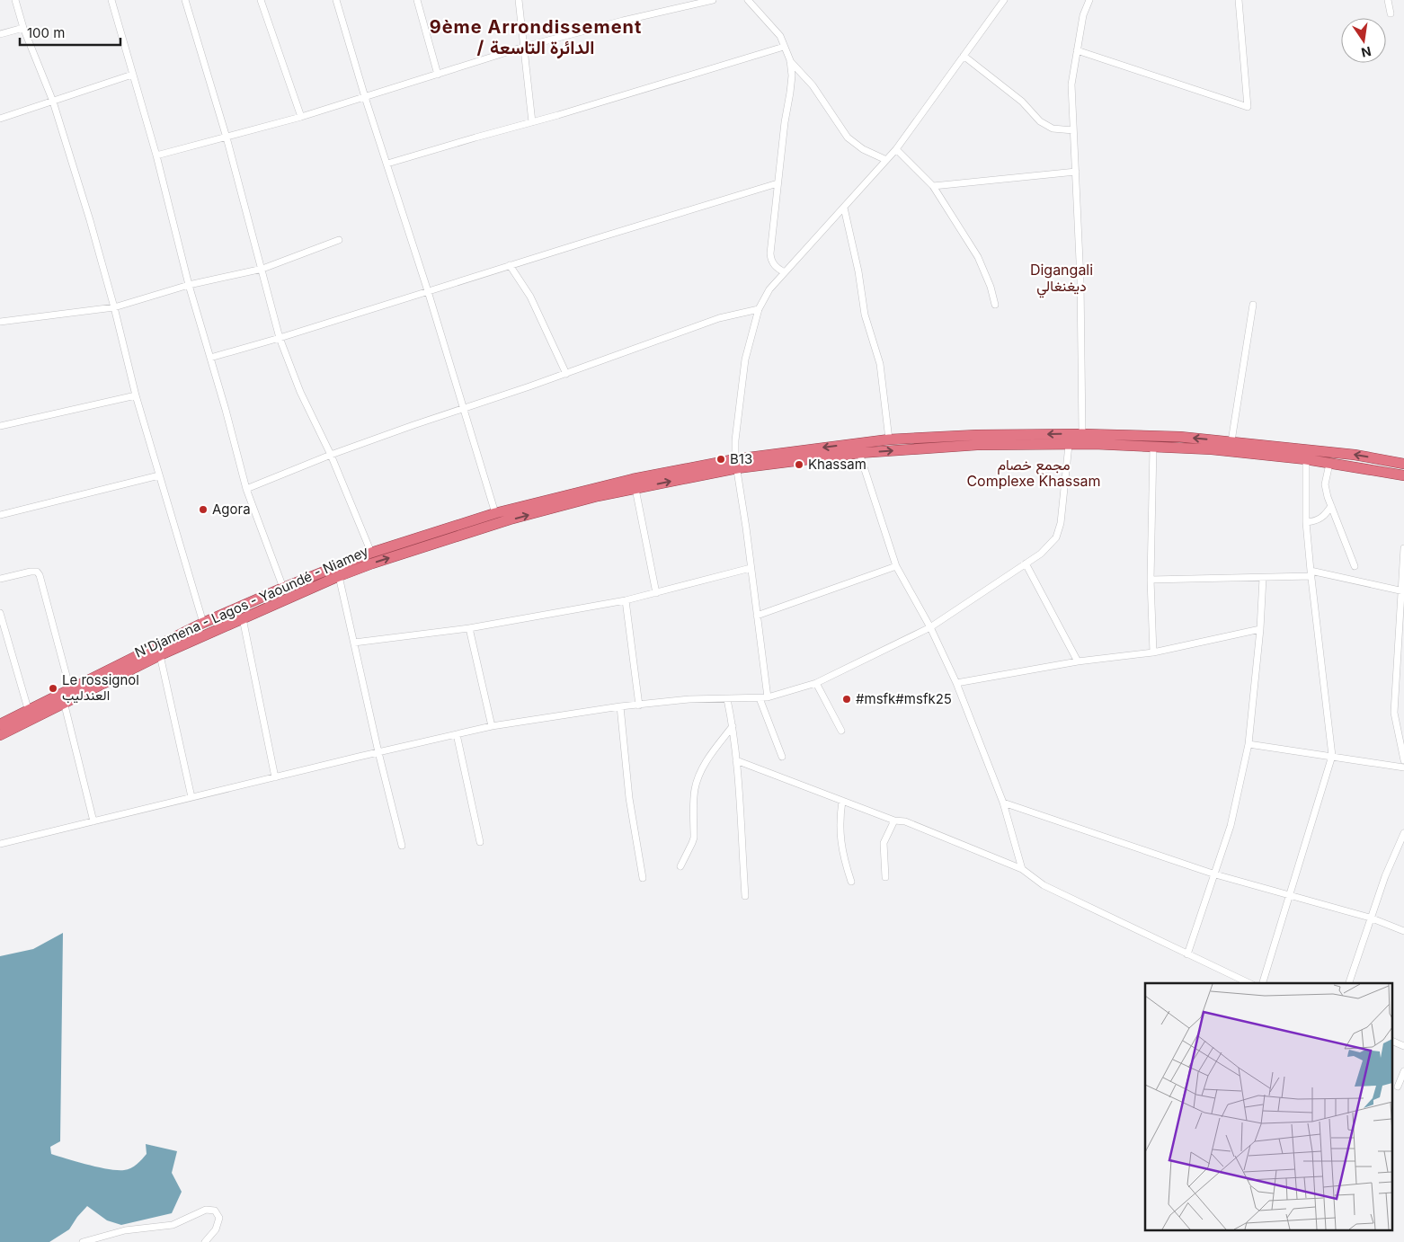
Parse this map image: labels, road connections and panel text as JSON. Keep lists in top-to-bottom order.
{
  "streets": {
    "highway": ["N'Djamena - Lagos - Yaoundé - Niamey"]
  },
  "districts": ["9ème Arrondissement / الدائرة التاسعة", "Digangali ديغنغالي", "مجمع خصام Complexe Khassam"],
  "places": [
    "B13",
    "Khassam",
    "Agora",
    "Le rossignol العندليب",
    "#msfk#msfk25"
  ],
  "scale_bar": "100 m",
  "north": "bottom"
}
